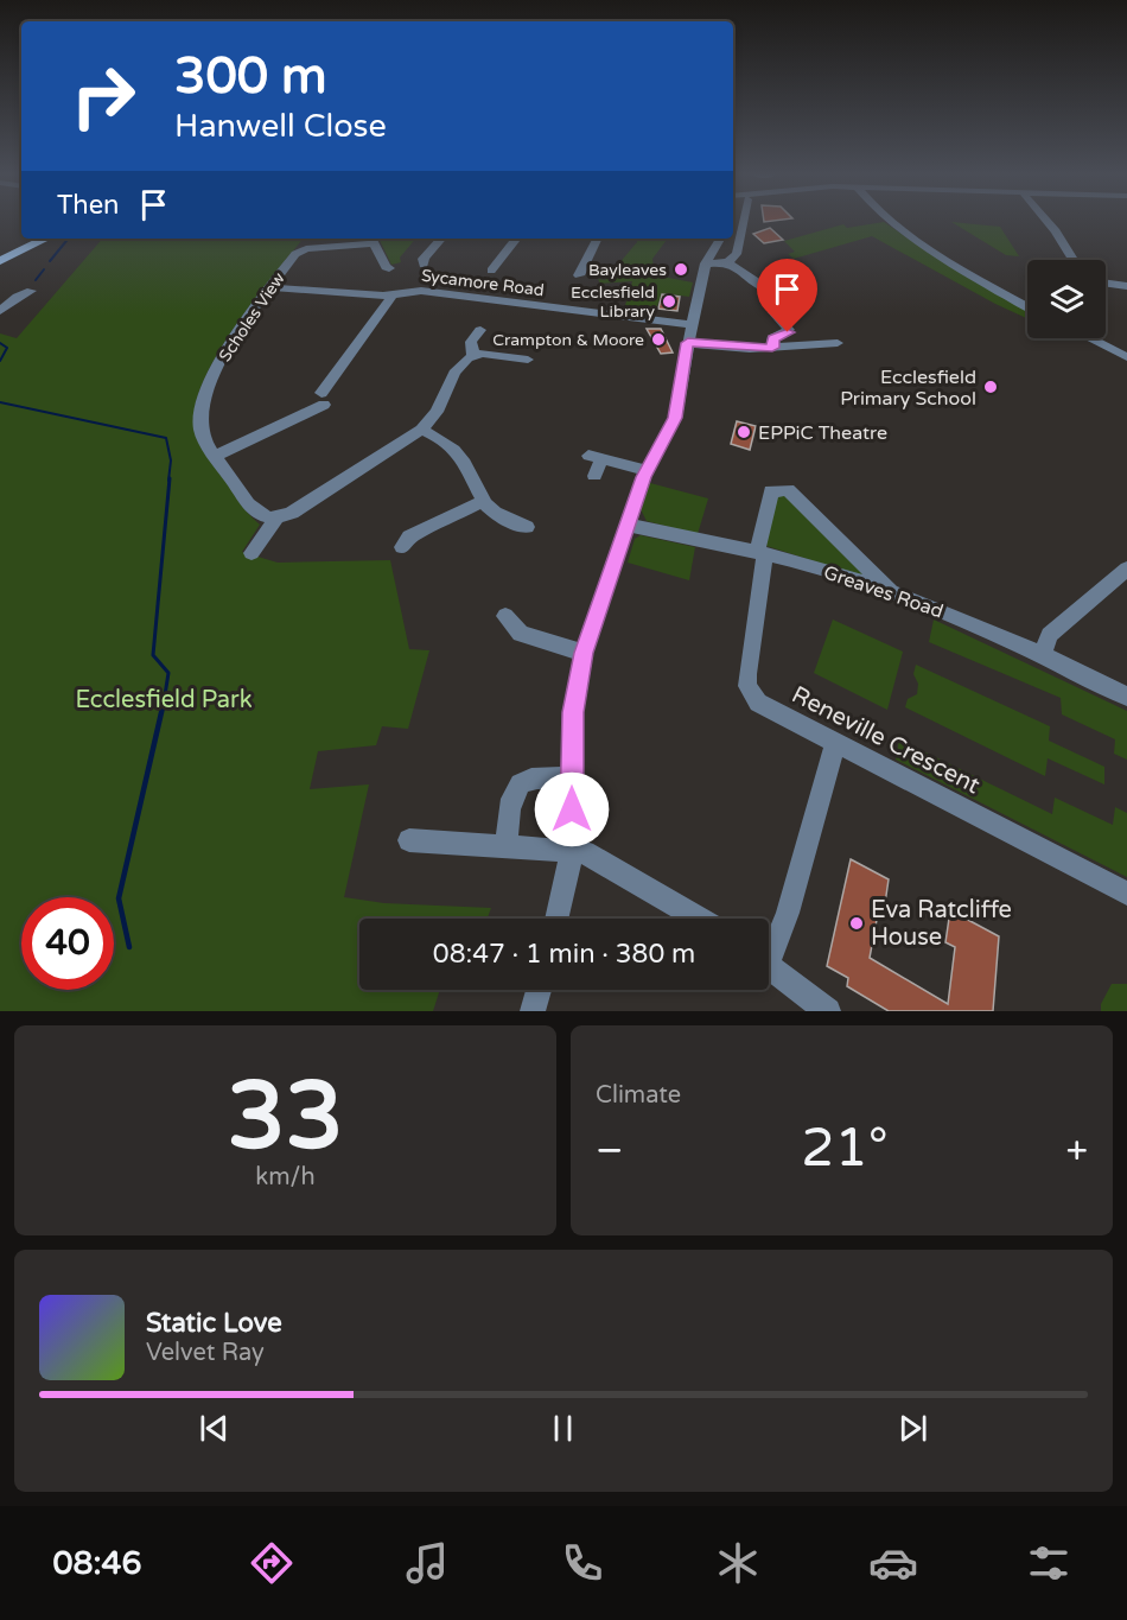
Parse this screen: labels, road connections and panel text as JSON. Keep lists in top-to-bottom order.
{
  "streets": {
    "street": [
      "Sycamore Road",
      "Scholes View",
      "Greaves Road",
      "Reneville Crescent"
    ]
  },
  "crossings": [
    ["Sycamore Road", "Scholes View"],
    ["Greaves Road", "Reneville Crescent"]
  ],
  "parks": ["Ecclesfield Park"],
  "places": [
    "Bayleaves",
    "Ecclesfield Library",
    "Crampton & Moore",
    "Ecclesfield Primary School",
    "EPPiC Theatre",
    "Eva Ratcliffe House"
  ],
  "page": {
    "turn": ["300 m", "Hanwell Close"],
    "then": "Then",
    "limit": "40",
    "trip": "08:47 · 1 min · 380 m",
    "tile": [
      ["33", "km/h"],
      "Climate"
    ],
    "heat": ["−", "21°", "+"],
    "song": ["Static Love", "Velvet Ray"],
    "tabs": "08:46"
  }
}
